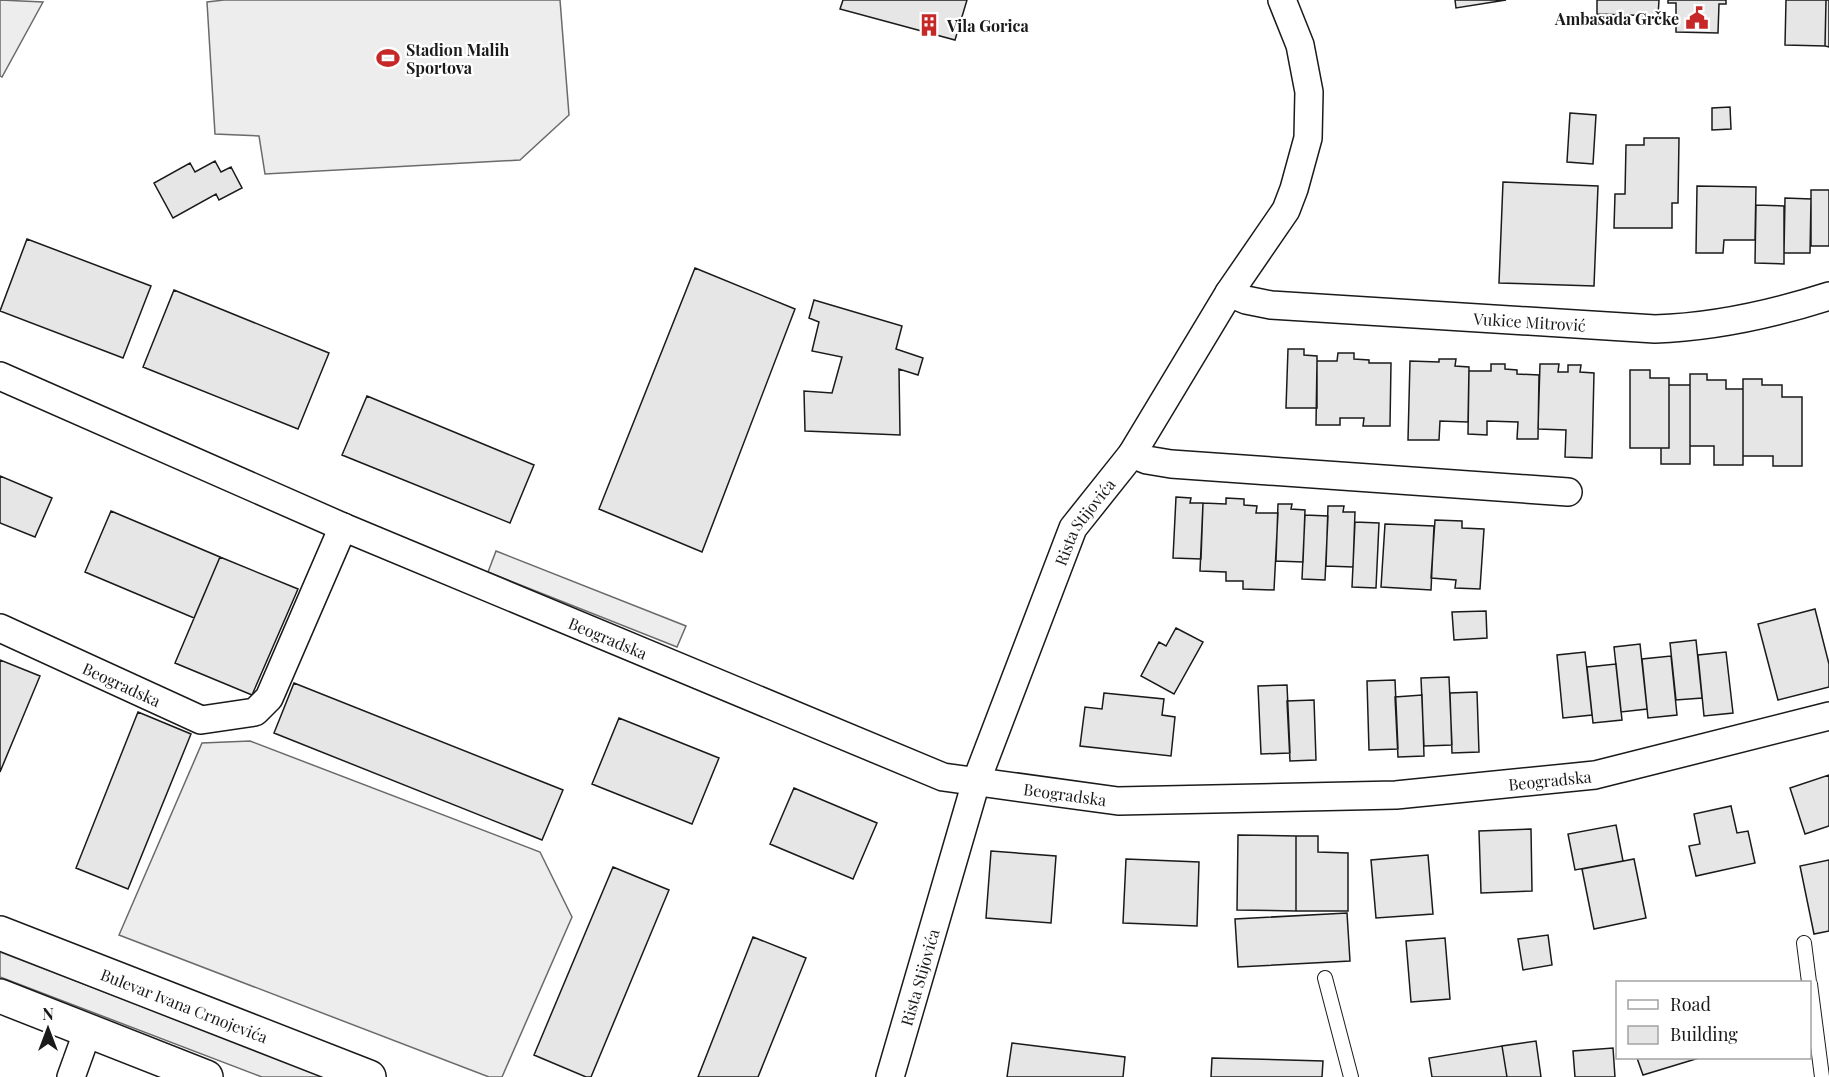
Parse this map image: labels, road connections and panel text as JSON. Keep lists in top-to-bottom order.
{
  "streets": {
    "main road": ["Bulevar Ivana Crnojevića"],
    "street": ["Vukice Mitrović", "Rista Stijovića", "Beogradska"]
  },
  "crossings": [
    ["Vukice Mitrović", "Rista Stijovića"],
    ["Rista Stijovića", "Beogradska"]
  ],
  "places": {
    "public building": ["Ambasada Grčke"],
    "building": ["Vila Gorica"],
    "sports": ["Stadion Malih Sportova"]
  },
  "legend": ["Road", "Building"],
  "north": "top"
}
